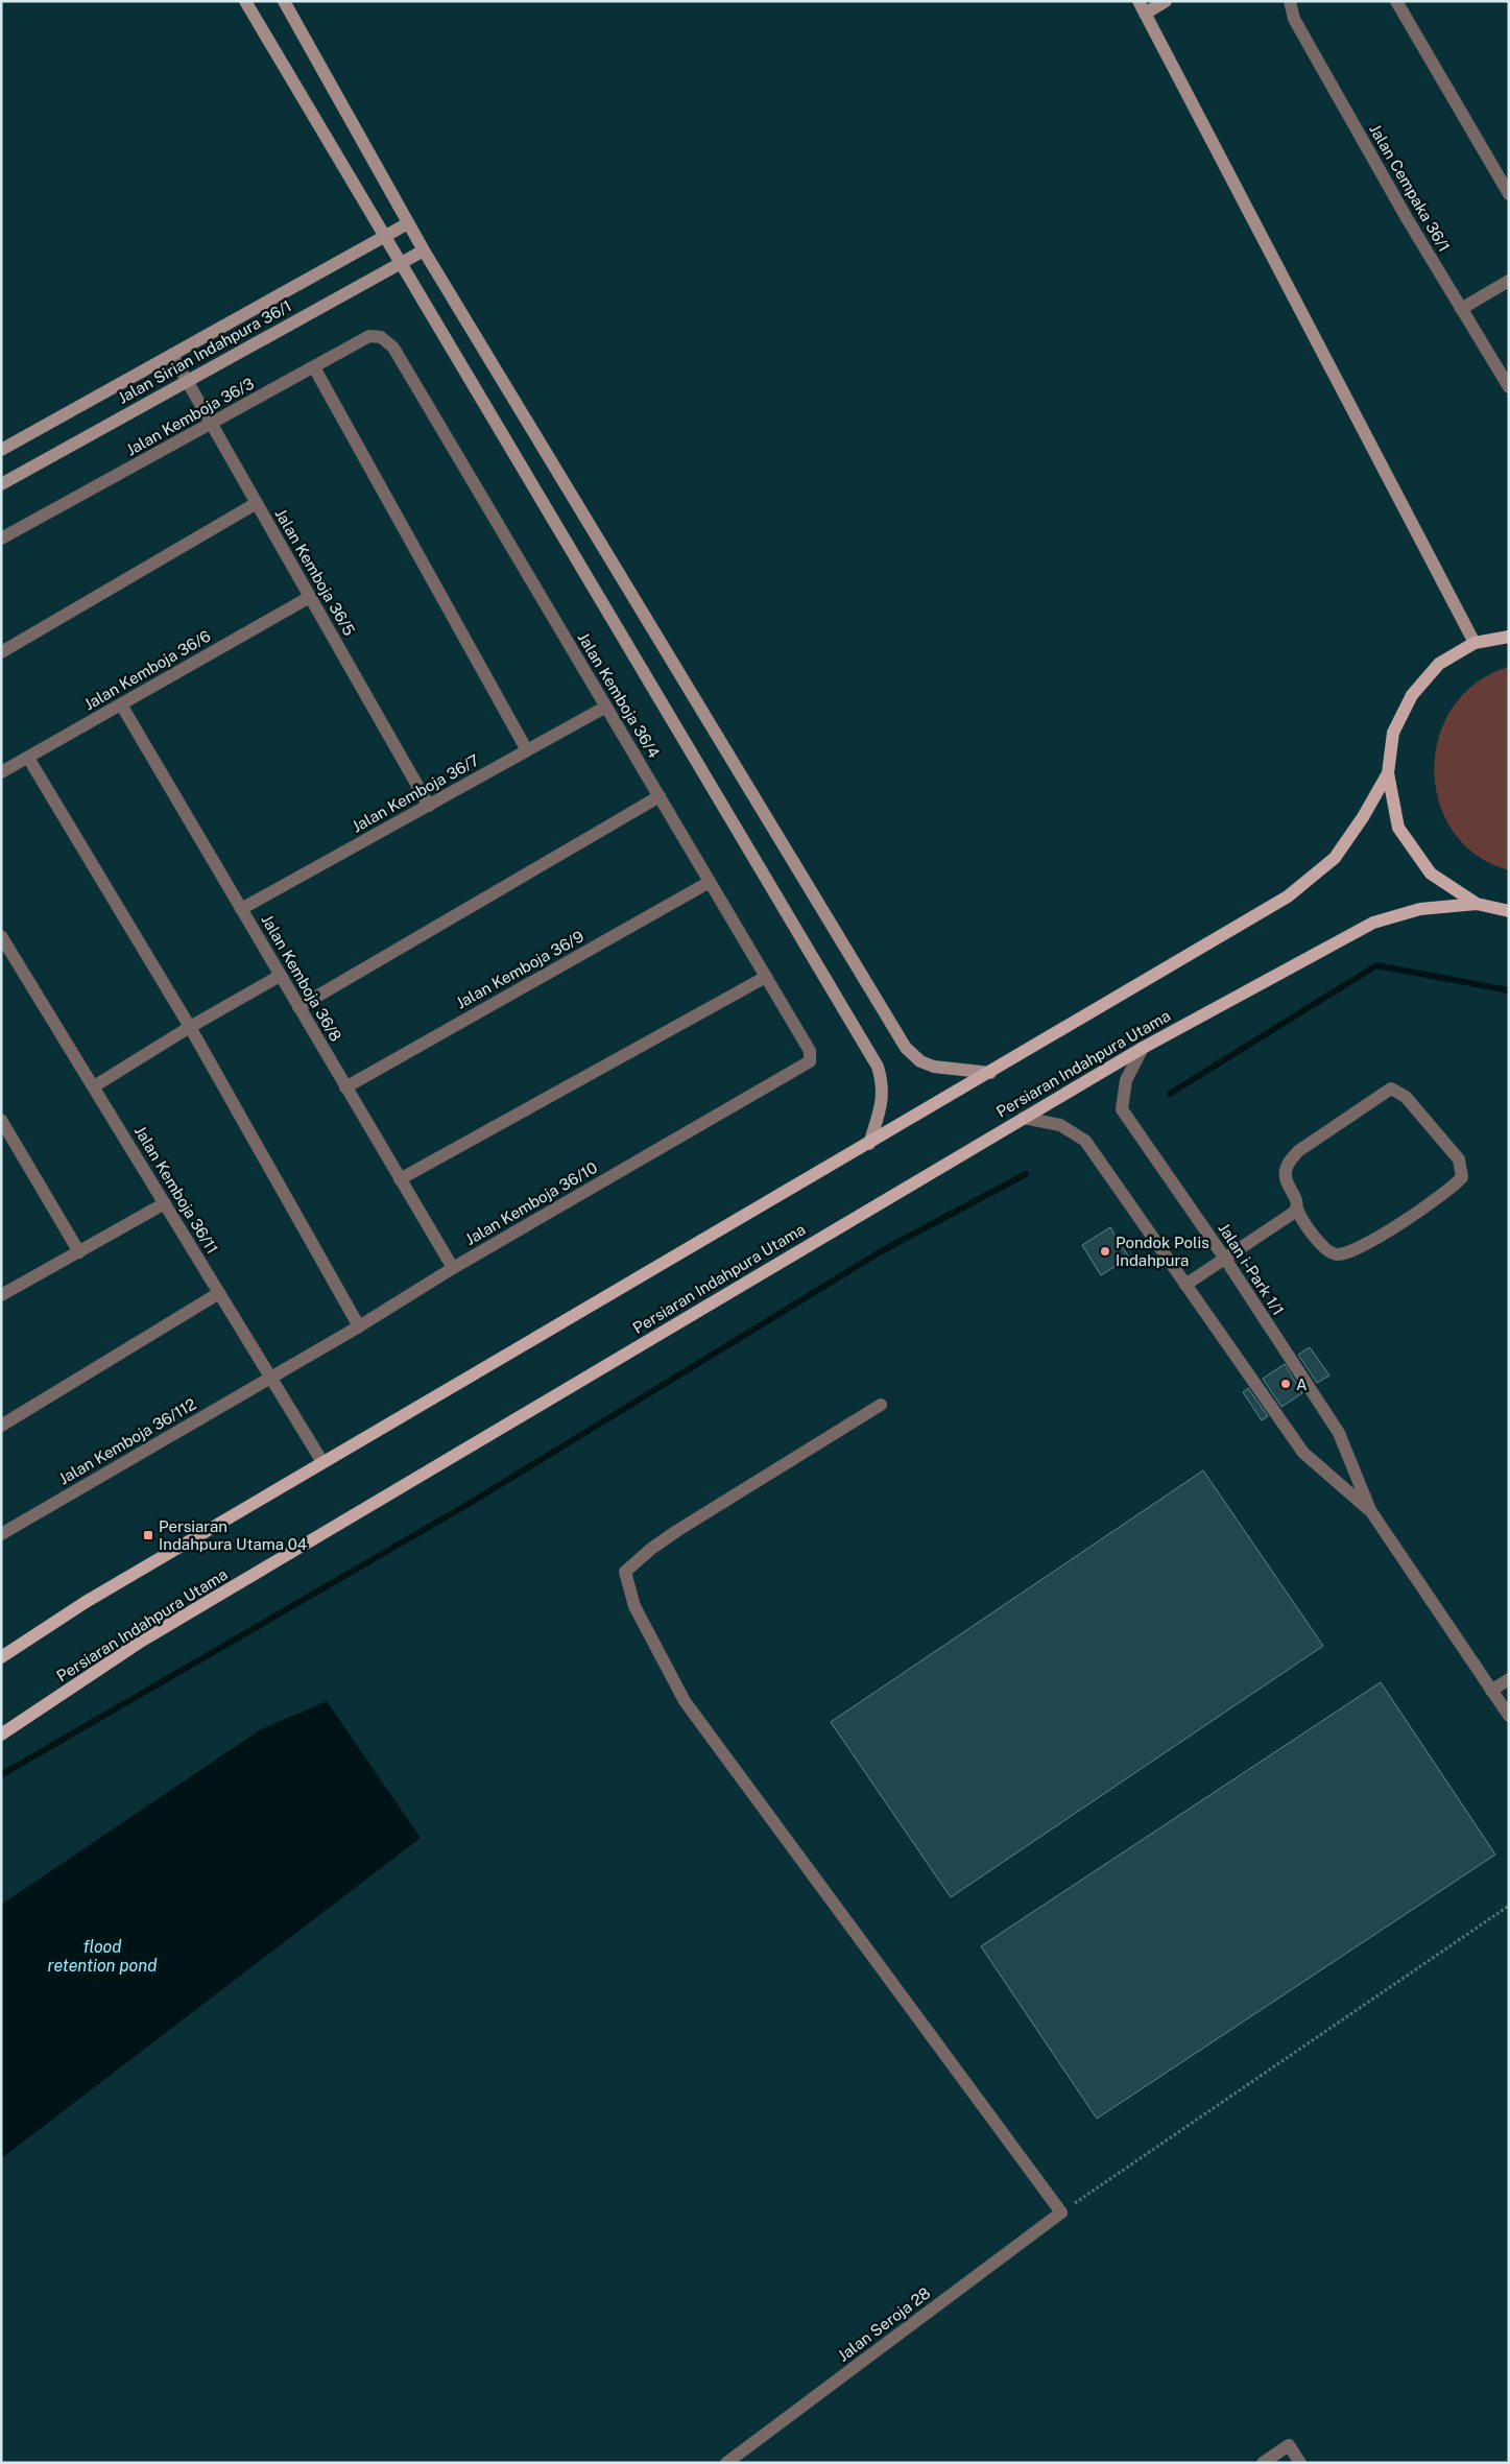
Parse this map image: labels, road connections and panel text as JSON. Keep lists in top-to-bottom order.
{
  "streets": {
    "main road": ["Jalan Sirian Indahpura 36/1", "Persiaran Indahpura Utama"],
    "street": [
      "Jalan Cempaka 36/1",
      "Jalan Kemboja 36/3",
      "Jalan Kemboja 36/5",
      "Jalan Kemboja 36/6",
      "Jalan Kemboja 36/4",
      "Jalan Kemboja 36/7",
      "Jalan Kemboja 36/9",
      "Jalan Kemboja 36/8",
      "Jalan Kemboja 36/11",
      "Jalan Kemboja 36/10",
      "Jalan i-Park 1/1",
      "Jalan Kemboja 36/112",
      "Jalan Seroja 28"
    ]
  },
  "crossings": [
    ["Jalan Sirian Indahpura 36/1", "Jalan Kemboja 36/5"],
    ["Jalan Kemboja 36/3", "Jalan Kemboja 36/5"],
    ["Jalan Kemboja 36/3", "Jalan Kemboja 36/4"],
    ["Jalan Kemboja 36/5", "Jalan Kemboja 36/6"],
    ["Jalan Kemboja 36/5", "Jalan Kemboja 36/7"],
    ["Jalan Kemboja 36/6", "Jalan Kemboja 36/8"],
    ["Jalan Kemboja 36/4", "Jalan Kemboja 36/7"],
    ["Jalan Kemboja 36/4", "Jalan Kemboja 36/9"],
    ["Jalan Kemboja 36/4", "Jalan Kemboja 36/10"],
    ["Jalan Kemboja 36/7", "Jalan Kemboja 36/8"],
    ["Jalan Kemboja 36/9", "Jalan Kemboja 36/8"],
    ["Jalan Kemboja 36/8", "Jalan Kemboja 36/10"],
    ["Persiaran Indahpura Utama", "Jalan i-Park 1/1"],
    ["Jalan Kemboja 36/11", "Jalan Kemboja 36/10"],
    ["Jalan Kemboja 36/11", "Jalan Kemboja 36/112"],
    ["Jalan Kemboja 36/10", "Jalan Kemboja 36/112"]
  ],
  "water": ["flood retention pond"],
  "places": {
    "other": ["Pondok Polis Indahpura", "A"],
    "transit": ["Persiaran Indahpura Utama 04"]
  }
}
